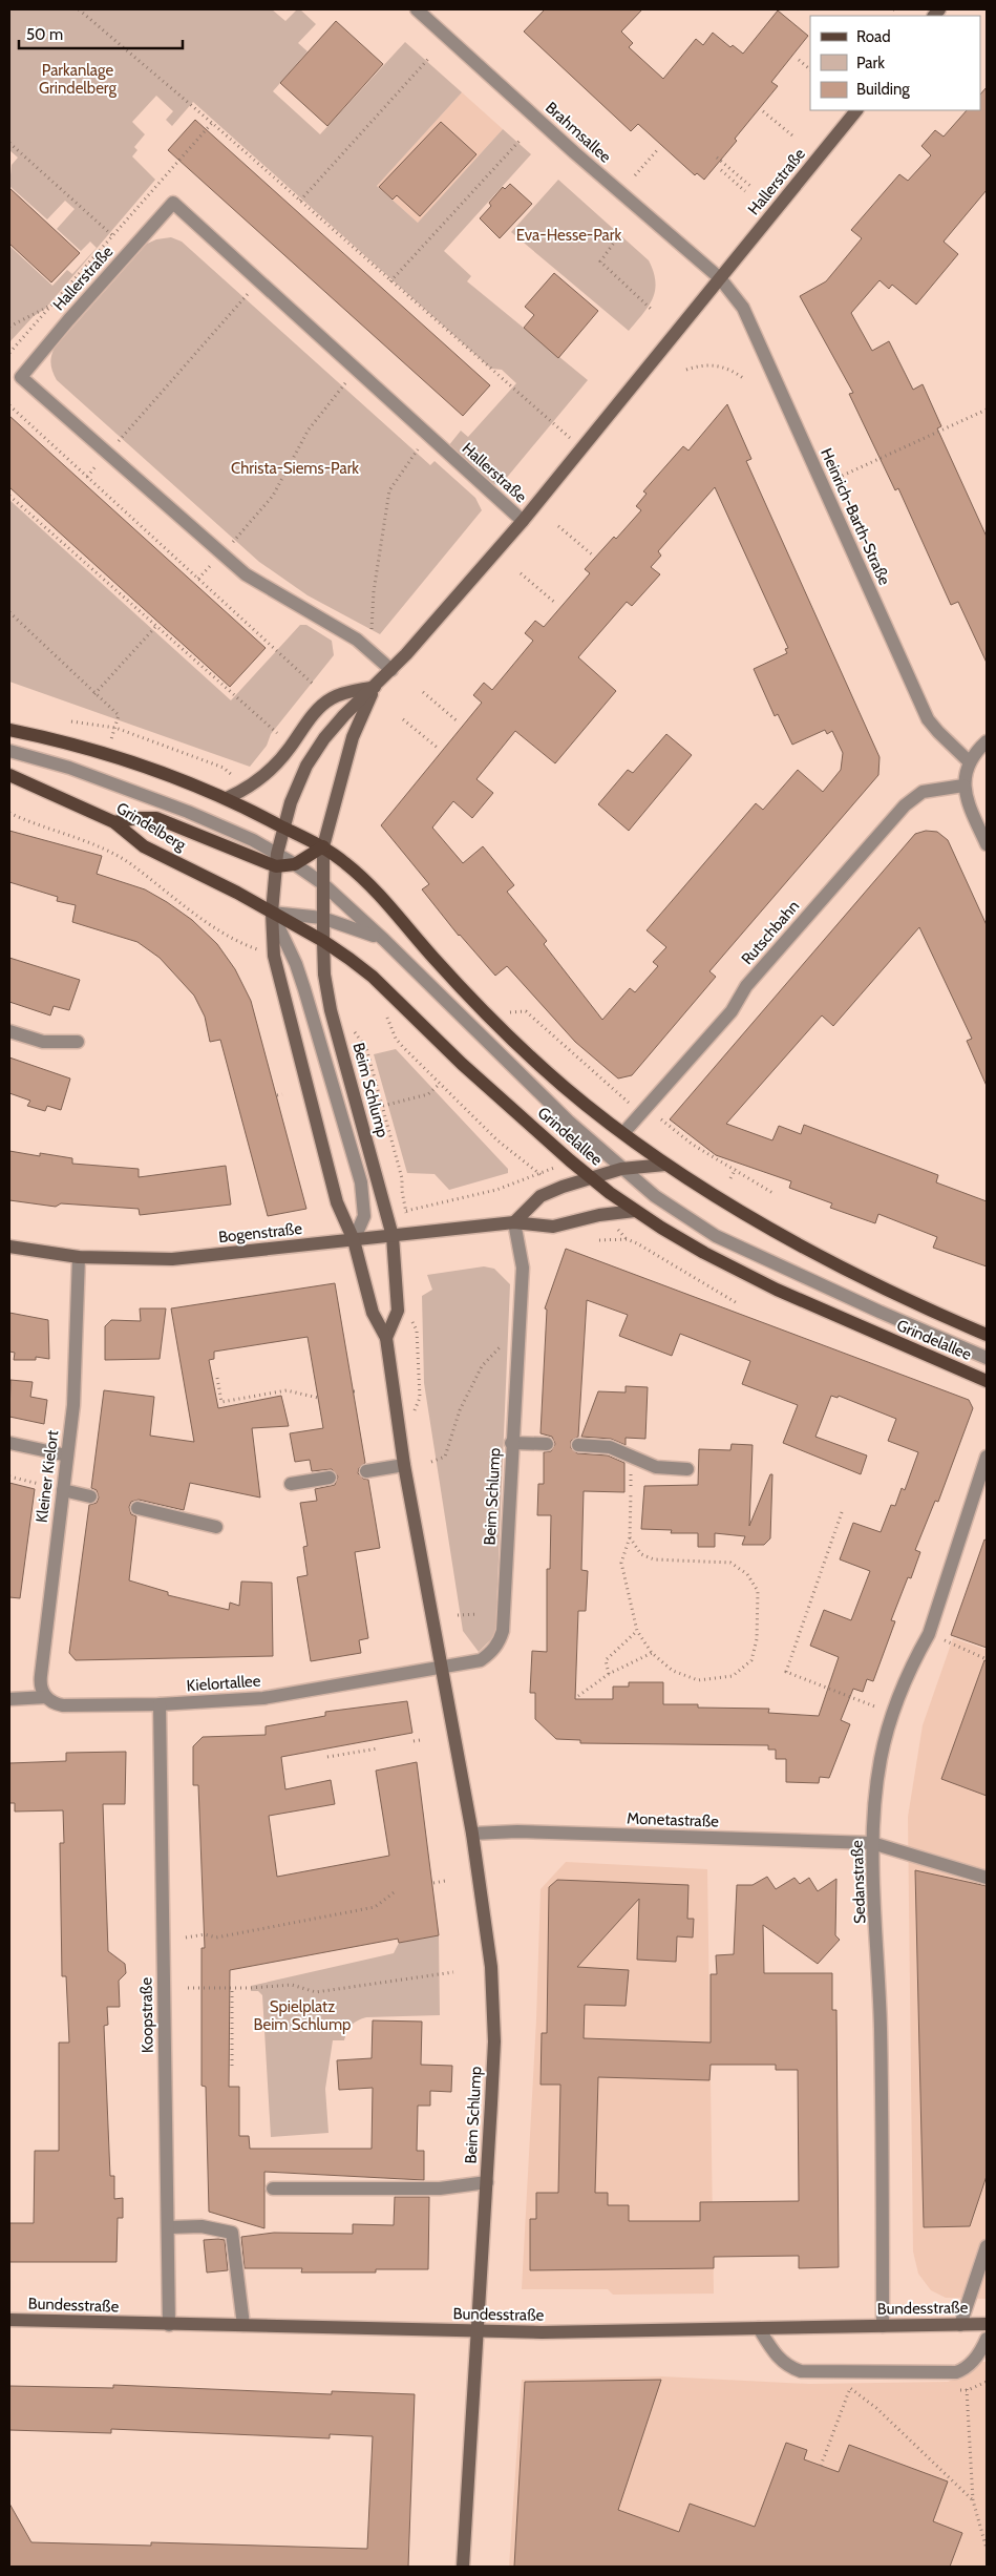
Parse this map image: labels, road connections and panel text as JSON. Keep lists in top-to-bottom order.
{
  "streets": {
    "main road": [
      "Hallerstraße",
      "Grindelberg",
      "Beim Schlump",
      "Grindelallee",
      "Bogenstraße",
      "Bundesstraße"
    ],
    "street": [
      "Brahmsallee",
      "Heinrich-Barth-Straße",
      "Rutschbahn",
      "Kleiner Kielort",
      "Kielortallee",
      "Monetastraße",
      "Sedanstraße",
      "Koopstraße"
    ]
  },
  "crossings": [
    ["Brahmsallee", "Hallerstraße"],
    ["Brahmsallee", "Heinrich-Barth-Straße"],
    ["Hallerstraße", "Heinrich-Barth-Straße"],
    ["Hallerstraße", "Beim Schlump"],
    ["Hallerstraße", "Grindelallee"],
    ["Grindelberg", "Beim Schlump"],
    ["Grindelberg", "Grindelallee"],
    ["Rutschbahn", "Grindelallee"],
    ["Beim Schlump", "Grindelallee"],
    ["Beim Schlump", "Bogenstraße"],
    ["Beim Schlump", "Kielortallee"],
    ["Beim Schlump", "Monetastraße"],
    ["Beim Schlump", "Bundesstraße"],
    ["Grindelallee", "Bogenstraße"],
    ["Bogenstraße", "Kleiner Kielort"],
    ["Kleiner Kielort", "Kielortallee"],
    ["Kielortallee", "Koopstraße"],
    ["Monetastraße", "Sedanstraße"],
    ["Sedanstraße", "Bundesstraße"],
    ["Koopstraße", "Bundesstraße"]
  ],
  "parks": [
    "Parkanlage Grindelberg",
    "Eva-Hesse-Park",
    "Christa-Siems-Park",
    "Spielplatz Beim Schlump"
  ],
  "legend": ["Road", "Park", "Building"],
  "scale_bar": "50 m"
}
